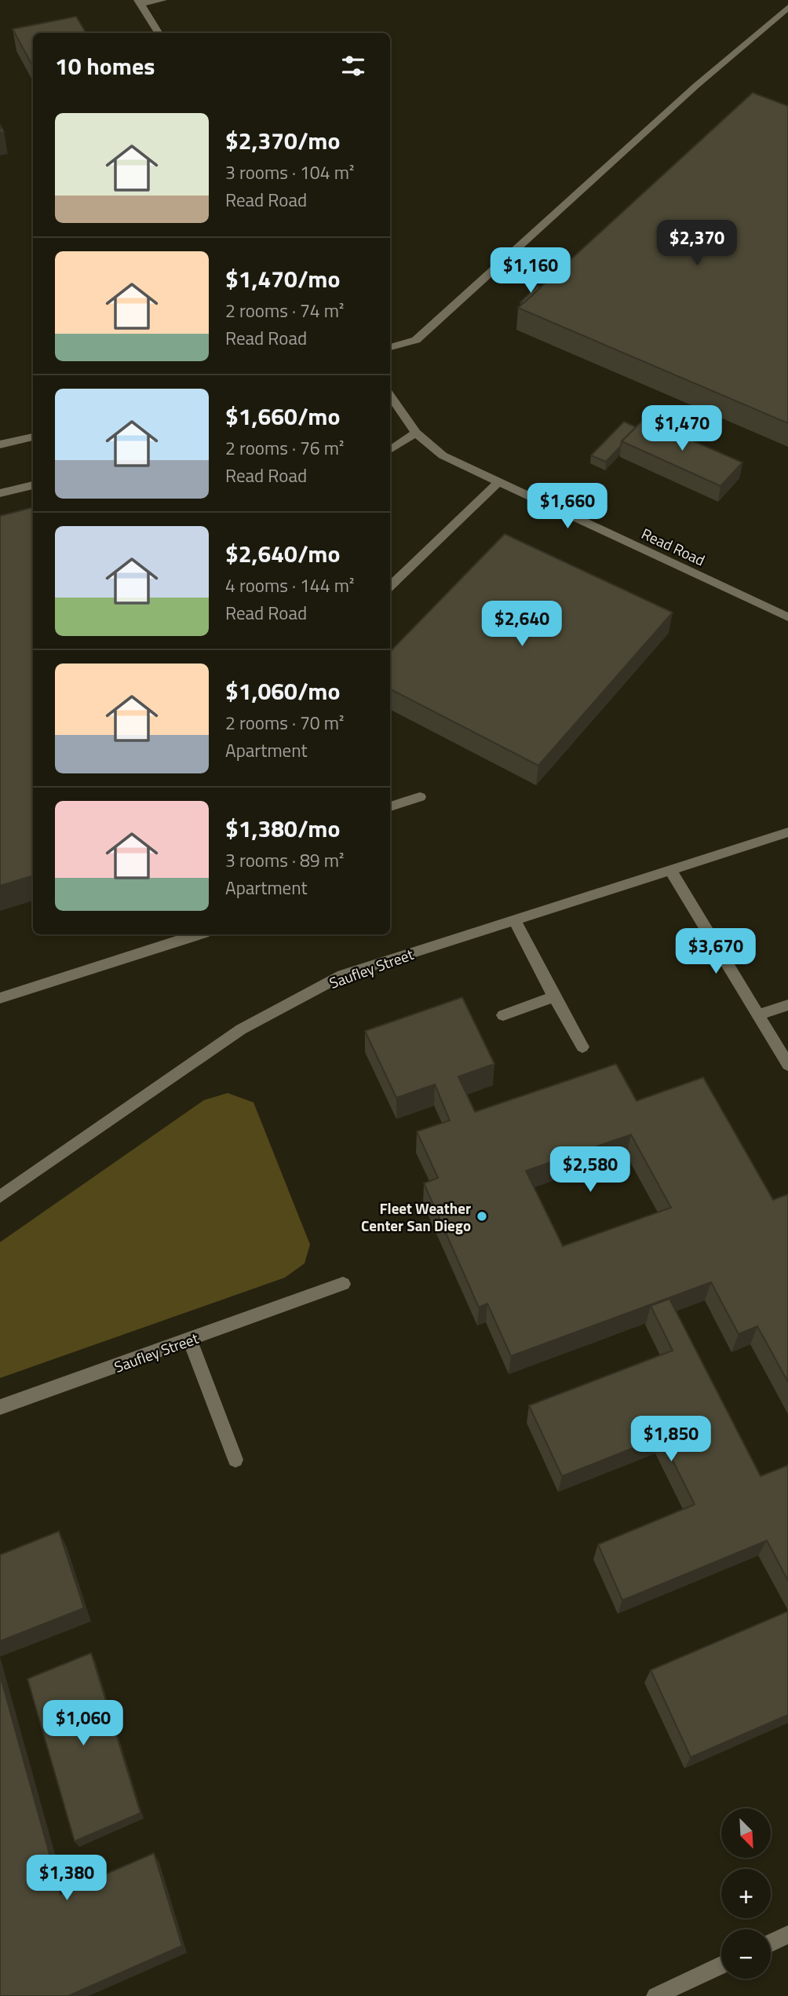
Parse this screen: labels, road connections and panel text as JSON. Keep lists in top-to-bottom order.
{
  "streets": {
    "street": ["Read Road", "Saufley Street"]
  },
  "places": ["Fleet Weather Center San Diego"],
  "north": "bottom right",
  "page": {
    "heading": "10 homes",
    "list": [
      {
        "name": "$2,370/mo",
        "note": "3 rooms · 104 m² · Read Road"
      },
      {
        "name": "$1,470/mo",
        "note": "2 rooms · 74 m² · Read Road"
      },
      {
        "name": "$1,660/mo",
        "note": "2 rooms · 76 m² · Read Road"
      },
      {
        "name": "$2,640/mo",
        "note": "4 rooms · 144 m² · Read Road"
      },
      {
        "name": "$1,060/mo",
        "note": "2 rooms · 70 m² · Apartment"
      },
      {
        "name": "$1,380/mo",
        "note": "3 rooms · 89 m² · Apartment"
      }
    ],
    "price": [
      "$2,370",
      "$1,160",
      "$1,470",
      "$1,660",
      "$2,640",
      "$3,670",
      "$2,580",
      "$1,850",
      "$1,060",
      "$1,380"
    ],
    "map_buttons": ["+", "−"]
  }
}
